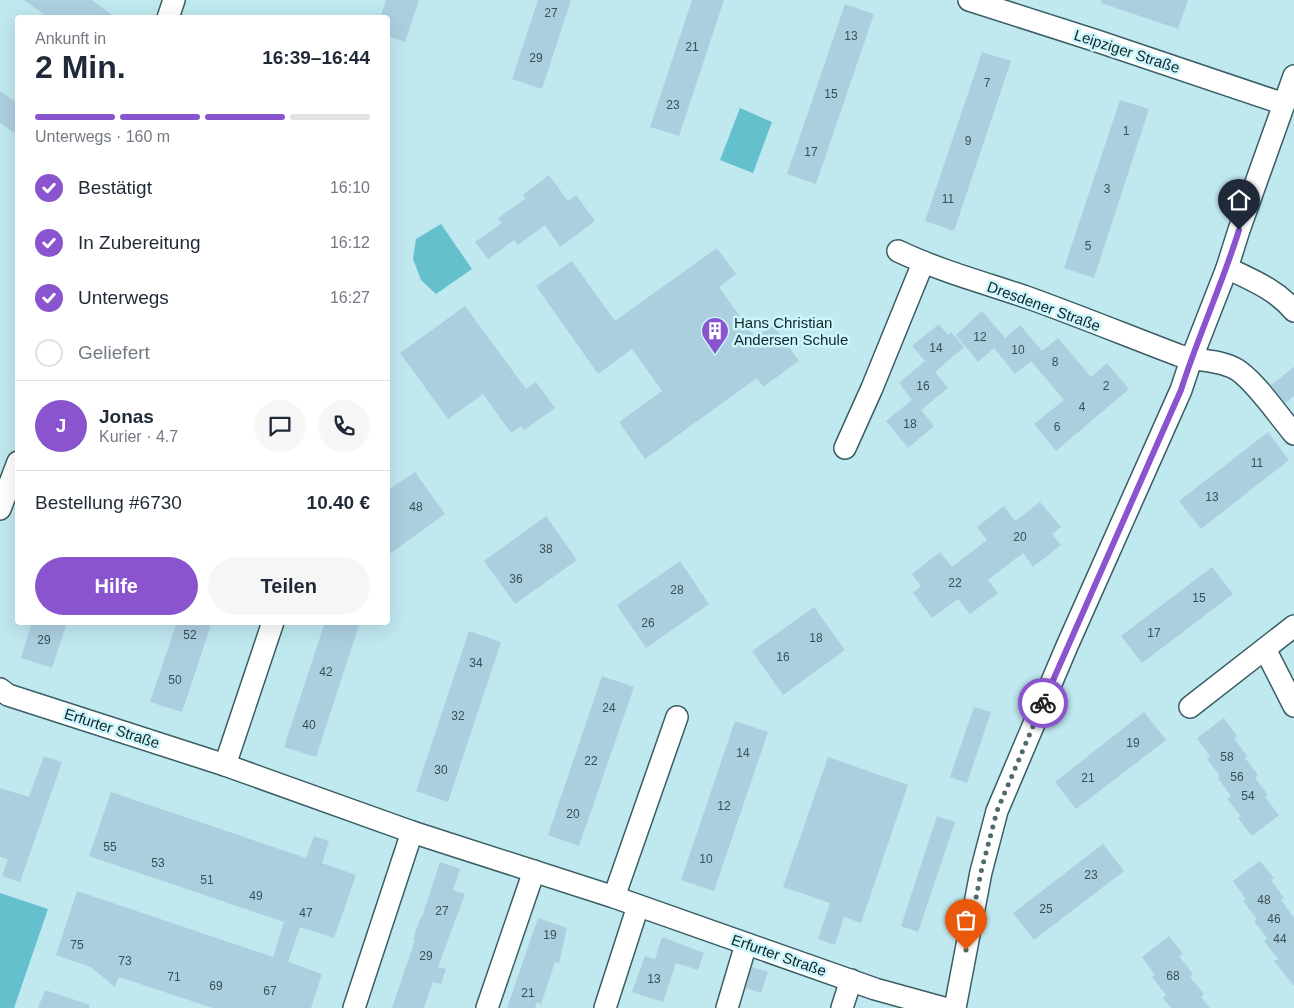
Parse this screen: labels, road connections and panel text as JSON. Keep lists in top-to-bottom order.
{
  "streets": {
    "street": ["Leipziger Straße", "Dresdener Straße", "Erfurter Straße"]
  },
  "places": {
    "building": ["Hans Christian Andersen Schule"]
  },
  "house_numbers": [
    "27",
    "13",
    "21",
    "29",
    "7",
    "15",
    "23",
    "1",
    "9",
    "17",
    "3",
    "11",
    "5",
    "12",
    "14",
    "10",
    "8",
    "16",
    "2",
    "4",
    "18",
    "6",
    "11",
    "13",
    "48",
    "20",
    "38",
    "36",
    "22",
    "28",
    "15",
    "26",
    "17",
    "52",
    "18",
    "29",
    "16",
    "34",
    "42",
    "50",
    "24",
    "32",
    "40",
    "19",
    "14",
    "58",
    "22",
    "30",
    "56",
    "21",
    "54",
    "12",
    "20",
    "55",
    "10",
    "53",
    "23",
    "51",
    "49",
    "48",
    "25",
    "27",
    "47",
    "46",
    "19",
    "44",
    "75",
    "29",
    "73",
    "68",
    "71",
    "13",
    "69",
    "67",
    "21"
  ],
  "page": {
    "heading": ["2 Min.", "Ankunft in", "16:39–16:44"],
    "panel": [
      "Jonas",
      "Kurier · 4.7",
      "Bestellung #6730",
      "10.40 €"
    ],
    "bar": "Unterwegs · 160 m",
    "list": [
      ["Bestätigt", "16:10"],
      ["In Zubereitung", "16:12"],
      ["Unterwegs", "16:27"],
      "Geliefert"
    ],
    "round": "J",
    "buttons": ["Hilfe", "Teilen"]
  }
}
